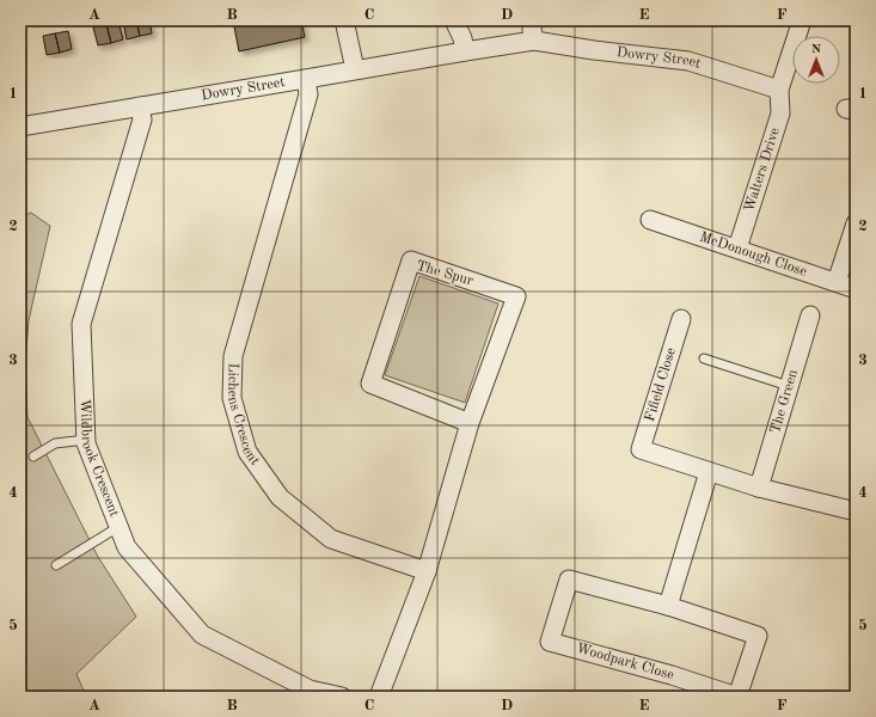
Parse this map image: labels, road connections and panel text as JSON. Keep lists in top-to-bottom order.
{
  "streets": {
    "street": [
      "Dowry Street",
      "Walters Drive",
      "McDonough Close",
      "The Spur",
      "Fifield Close",
      "The Green",
      "Lichens Crescent",
      "Wildbrook Crescent",
      "Woodpark Close"
    ]
  },
  "crossings": [
    ["Dowry Street", "Walters Drive"],
    ["Dowry Street", "Lichens Crescent"],
    ["Dowry Street", "Wildbrook Crescent"],
    ["Walters Drive", "McDonough Close"],
    ["The Spur", "Lichens Crescent"]
  ],
  "north": "top",
  "grid": {
    "columns": [
      "A",
      "B",
      "C",
      "D",
      "E",
      "F"
    ],
    "rows": [
      "1",
      "2",
      "3",
      "4",
      "5"
    ]
  }
}
